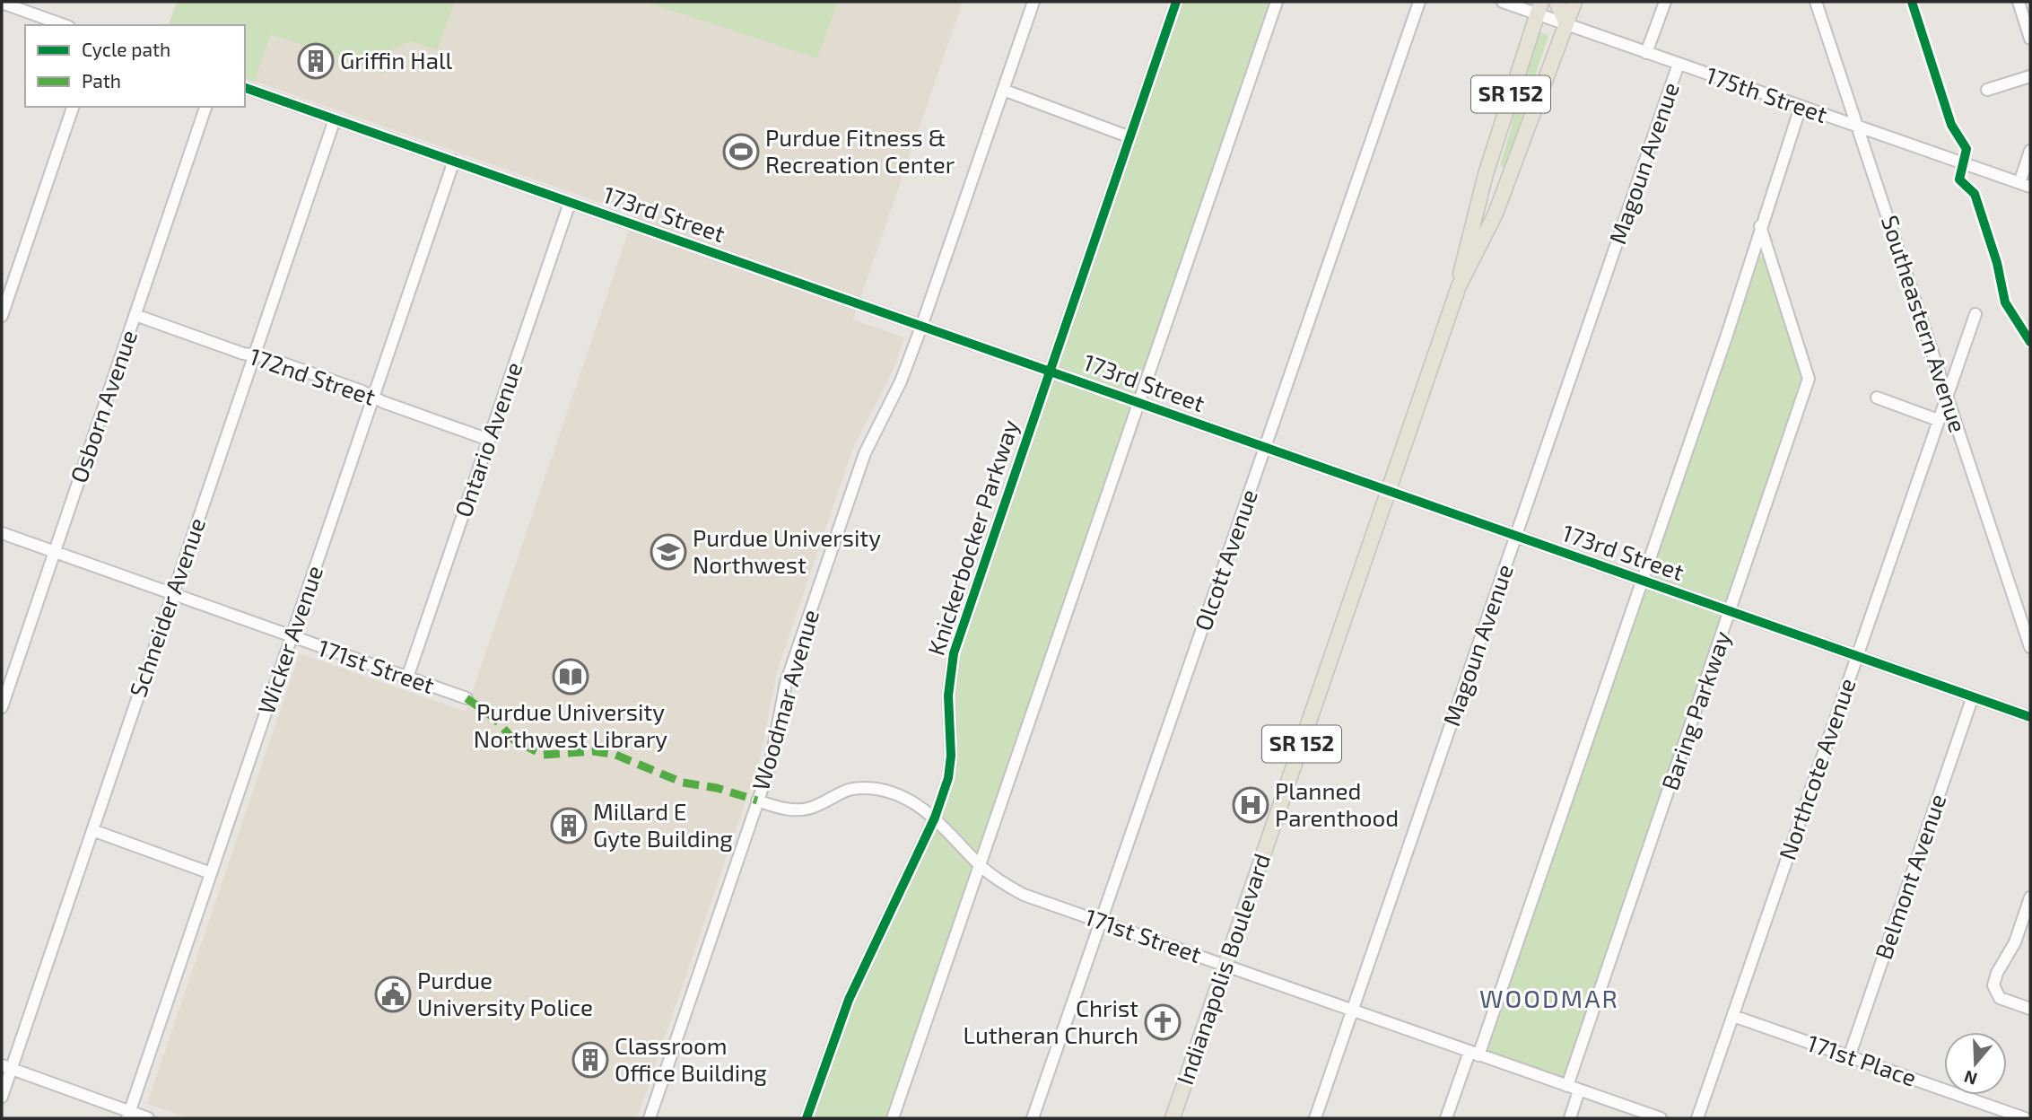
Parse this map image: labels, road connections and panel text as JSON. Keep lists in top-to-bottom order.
{
  "streets": {
    "main road": ["SR 152", "Indianapolis Boulevard"],
    "street": [
      "175th Street",
      "Magoun Avenue",
      "173rd Street",
      "Southeastern Avenue",
      "172nd Street",
      "Osborn Avenue",
      "Ontario Avenue",
      "Knickerbocker Parkway",
      "Olcott Avenue",
      "Schneider Avenue",
      "Wicker Avenue",
      "171st Street",
      "Woodmar Avenue",
      "Baring Parkway",
      "Northcote Avenue",
      "Belmont Avenue",
      "171st Place"
    ]
  },
  "crossings": [
    ["175th Street", "Magoun Avenue"],
    ["175th Street", "Southeastern Avenue"],
    ["175th Street", "Indianapolis Boulevard"],
    ["Magoun Avenue", "173rd Street"],
    ["Magoun Avenue", "171st Street"],
    ["173rd Street", "Ontario Avenue"],
    ["173rd Street", "Knickerbocker Parkway"],
    ["173rd Street", "Olcott Avenue"],
    ["173rd Street", "Schneider Avenue"],
    ["173rd Street", "Wicker Avenue"],
    ["173rd Street", "Woodmar Avenue"],
    ["173rd Street", "Baring Parkway"],
    ["173rd Street", "Northcote Avenue"],
    ["173rd Street", "Belmont Avenue"],
    ["173rd Street", "Indianapolis Boulevard"],
    ["Southeastern Avenue", "Northcote Avenue"],
    ["172nd Street", "Osborn Avenue"],
    ["172nd Street", "Ontario Avenue"],
    ["172nd Street", "Schneider Avenue"],
    ["172nd Street", "Wicker Avenue"],
    ["Osborn Avenue", "171st Street"],
    ["Ontario Avenue", "171st Street"],
    ["Knickerbocker Parkway", "171st Street"],
    ["Olcott Avenue", "171st Street"],
    ["Schneider Avenue", "171st Street"],
    ["Wicker Avenue", "171st Street"],
    ["171st Street", "Woodmar Avenue"],
    ["171st Street", "Baring Parkway"],
    ["171st Street", "Indianapolis Boulevard"],
    ["Northcote Avenue", "171st Place"],
    ["Belmont Avenue", "171st Place"]
  ],
  "districts": ["WOODMAR"],
  "places": {
    "building": ["Griffin Hall", "Millard E Gyte Building", "Classroom Office Building"],
    "sports": ["Purdue Fitness & Recreation Center"],
    "school or university": ["Purdue University Northwest"],
    "library": ["Purdue University Northwest Library"],
    "hospital": ["Planned Parenthood"],
    "public building": ["Purdue University Police"],
    "church": ["Christ Lutheran Church"]
  },
  "legend": ["Cycle path", "Path"],
  "north": "bottom"
}
